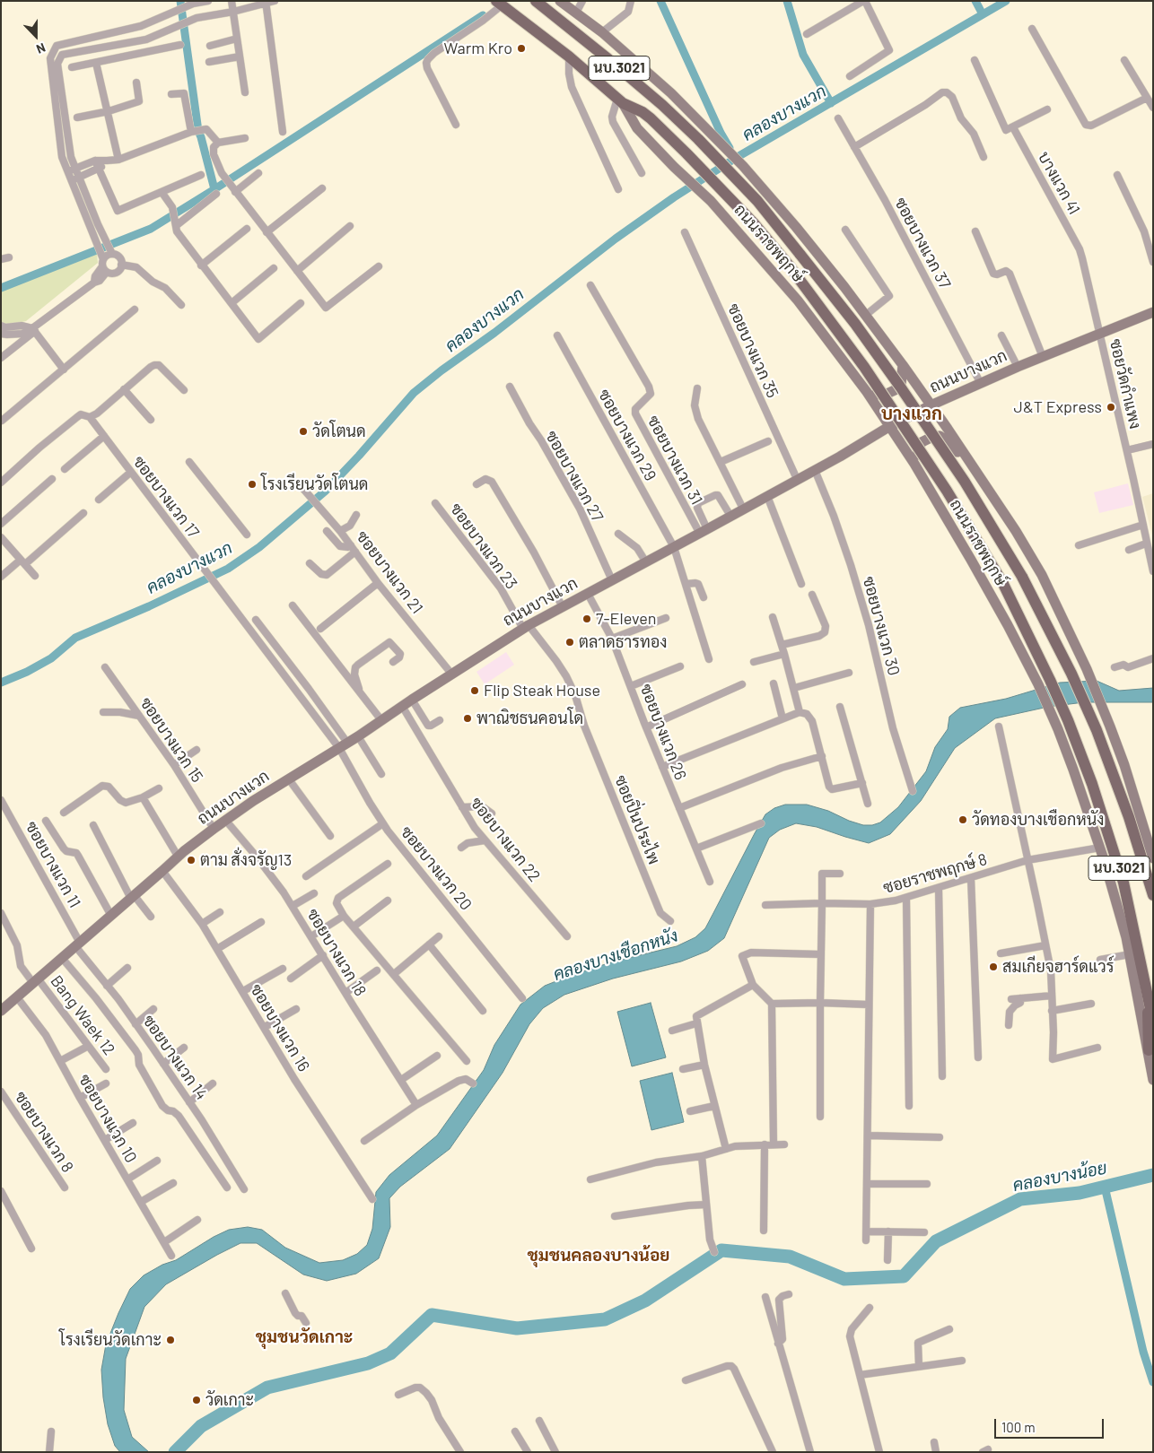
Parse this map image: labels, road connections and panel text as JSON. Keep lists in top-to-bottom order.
{
  "streets": {
    "main road": ["นบ.3021", "ถนนราชพฤกษ์", "ถนนบางแวก"],
    "street": [
      "บางแวก 41",
      "ซอยบางแวก 37",
      "ซอยบางแวก 35",
      "ซอยวัดกำแพง",
      "ซอยบางแวก 29",
      "ซอยบางแวก 31",
      "ซอยบางแวก 27",
      "ซอยบางแวก 17",
      "ซอยบางแวก 23",
      "ซอยบางแวก 21",
      "ซอยบางแวก 30",
      "ซอยบางแวก 26",
      "ซอยบางแวก 15",
      "ซอยปิ่นประไพ",
      "ซอยบางแวก 22",
      "ซอยบางแวก 11",
      "ซอยบางแวก 20",
      "ซอยราชพฤกษ์ 8",
      "ซอยบางแวก 18",
      "Bang Waek 12",
      "ซอยบางแวก 16",
      "ซอยบางแวก 14",
      "ซอยบางแวก 10",
      "ซอยบางแวก 8"
    ]
  },
  "crossings": [
    ["บางแวก 41", "ถนนบางแวก"],
    ["บางแวก 41", "ซอยวัดกำแพง"],
    ["ถนนราชพฤกษ์", "ถนนบางแวก"],
    ["ถนนราชพฤกษ์", "ซอยราชพฤกษ์ 8"],
    ["ซอยบางแวก 37", "ถนนบางแวก"],
    ["ซอยบางแวก 35", "ถนนบางแวก"],
    ["ถนนบางแวก", "ซอยวัดกำแพง"],
    ["ถนนบางแวก", "ซอยบางแวก 29"],
    ["ถนนบางแวก", "ซอยบางแวก 31"],
    ["ถนนบางแวก", "ซอยบางแวก 27"],
    ["ถนนบางแวก", "ซอยบางแวก 17"],
    ["ถนนบางแวก", "ซอยบางแวก 23"],
    ["ถนนบางแวก", "ซอยบางแวก 21"],
    ["ถนนบางแวก", "ซอยบางแวก 30"],
    ["ถนนบางแวก", "ซอยบางแวก 26"],
    ["ถนนบางแวก", "ซอยบางแวก 15"],
    ["ถนนบางแวก", "ซอยบางแวก 22"],
    ["ถนนบางแวก", "ซอยบางแวก 11"],
    ["ถนนบางแวก", "ซอยบางแวก 20"],
    ["ถนนบางแวก", "ซอยบางแวก 18"],
    ["ถนนบางแวก", "Bang Waek 12"],
    ["ถนนบางแวก", "ซอยบางแวก 16"],
    ["ถนนบางแวก", "ซอยบางแวก 14"],
    ["ถนนบางแวก", "ซอยบางแวก 10"],
    ["ซอยบางแวก 17", "ซอยบางแวก 20"],
    ["ซอยบางแวก 23", "ซอยปิ่นประไพ"],
    ["ซอยบางแวก 11", "ซอยบางแวก 14"]
  ],
  "districts": ["บางแวก", "ชุมชนคลองบางน้อย", "ชุมชนวัดเกาะ"],
  "water": ["คลองบางแวก", "คลองบางเชือกหนัง", "คลองบางน้อย"],
  "places": [
    "Warm Kro",
    "J&T Express",
    "วัดโตนด",
    "โรงเรียนวัดโตนด",
    "7-Eleven",
    "ตลาดธารทอง",
    "Flip Steak House",
    "พาณิชธนคอนโด",
    "วัดทองบางเชือกหนัง",
    "ตาม สั่งจรัญ13",
    "สมเกียจฮาร์ดแวร์",
    "โรงเรียนวัดเกาะ",
    "วัดเกาะ"
  ],
  "scale_bar": "100 m",
  "north": "bottom"
}
